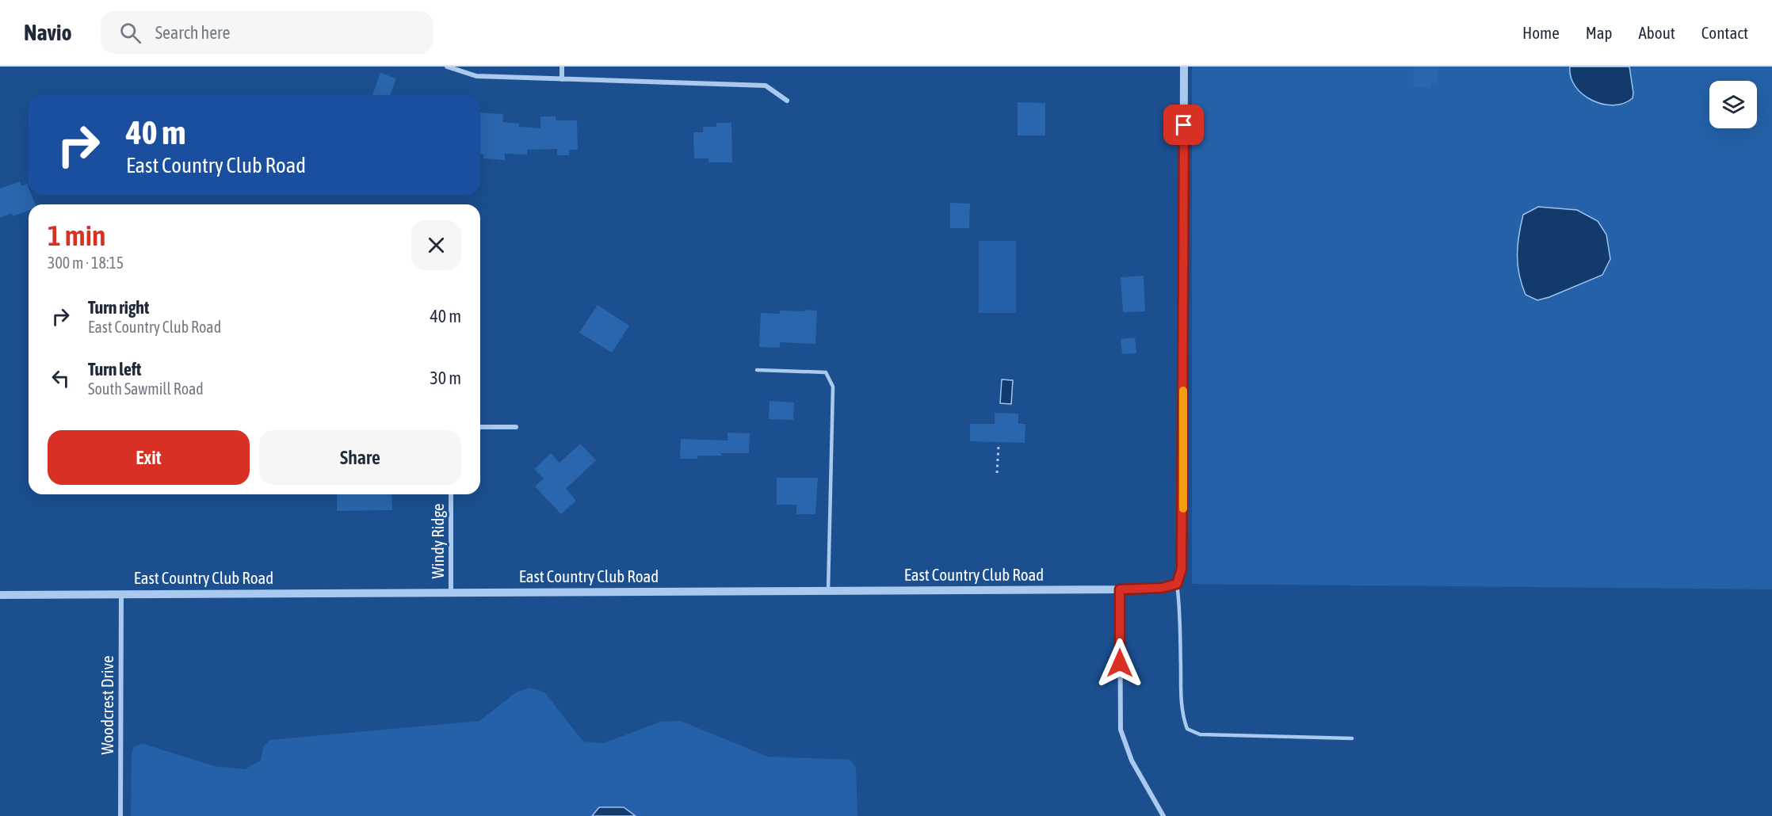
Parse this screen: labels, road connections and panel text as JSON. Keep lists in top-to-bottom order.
{
  "streets": {
    "street": ["Windy Ridge", "East Country Club Road", "Woodcrest Drive"]
  },
  "crossings": [
    ["Windy Ridge", "East Country Club Road"],
    ["East Country Club Road", "Woodcrest Drive"]
  ],
  "page": {
    "header": "Navio",
    "search": "Search here",
    "nav": [
      "Home",
      "Map",
      "About",
      "Contact"
    ],
    "turn": ["40 m", "East Country Club Road"],
    "heading": ["1 min", "300 m · 18:15"],
    "list": [
      {
        "name": "Turn right",
        "note": "East Country Club Road",
        "value": "40 m"
      },
      {
        "name": "Turn left",
        "note": "South Sawmill Road",
        "value": "30 m"
      }
    ],
    "buttons": ["Exit", "Share"]
  }
}
